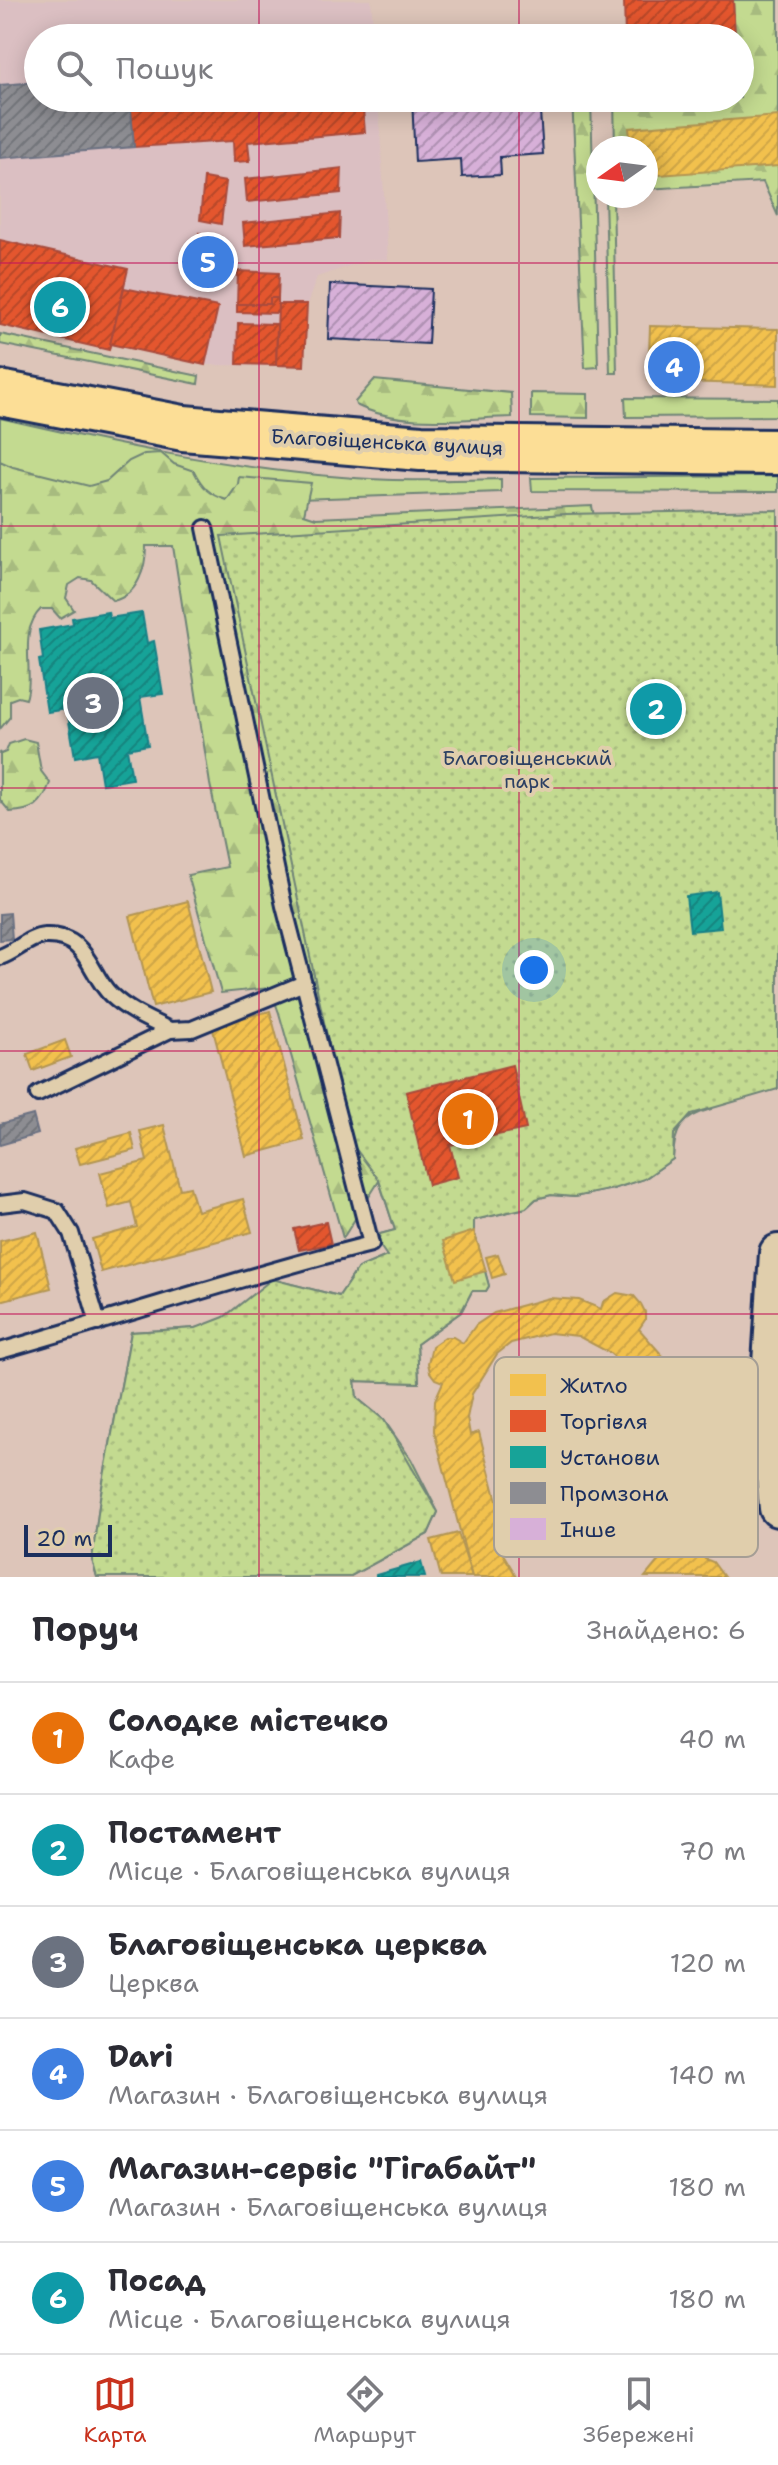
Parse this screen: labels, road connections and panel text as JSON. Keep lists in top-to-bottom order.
{
  "streets": {
    "main road": ["Благовіщенська вулиця"]
  },
  "parks": ["Благовіщенський парк"],
  "legend": [
    "Житло",
    "Торгівля",
    "Установи",
    "Промзона",
    "Інше"
  ],
  "scale_bar": "20 m",
  "north": "left",
  "page": {
    "search": "Пошук",
    "pins": [
      "5",
      "6",
      "4",
      "3",
      "2",
      "1"
    ],
    "scale": "20 m",
    "heading": ["Поруч", "Знайдено: 6"],
    "list": [
      {
        "mark": "1",
        "name": "Солодке містечко",
        "note": "Кафе",
        "value": "40 m"
      },
      {
        "mark": "2",
        "name": "Постамент",
        "note": "Місце · Благовіщенська вулиця",
        "value": "70 m"
      },
      {
        "mark": "3",
        "name": "Благовіщенська церква",
        "note": "Церква",
        "value": "120 m"
      },
      {
        "mark": "4",
        "name": "Dari",
        "note": "Магазин · Благовіщенська вулиця",
        "value": "140 m"
      },
      {
        "mark": "5",
        "name": "Магазин-сервіс \"Гігабайт\"",
        "note": "Магазин · Благовіщенська вулиця",
        "value": "180 m"
      },
      {
        "mark": "6",
        "name": "Посад",
        "note": "Місце · Благовіщенська вулиця",
        "value": "180 m"
      }
    ],
    "nav": ["Карта", "Маршрут", "Збережені"]
  }
}
